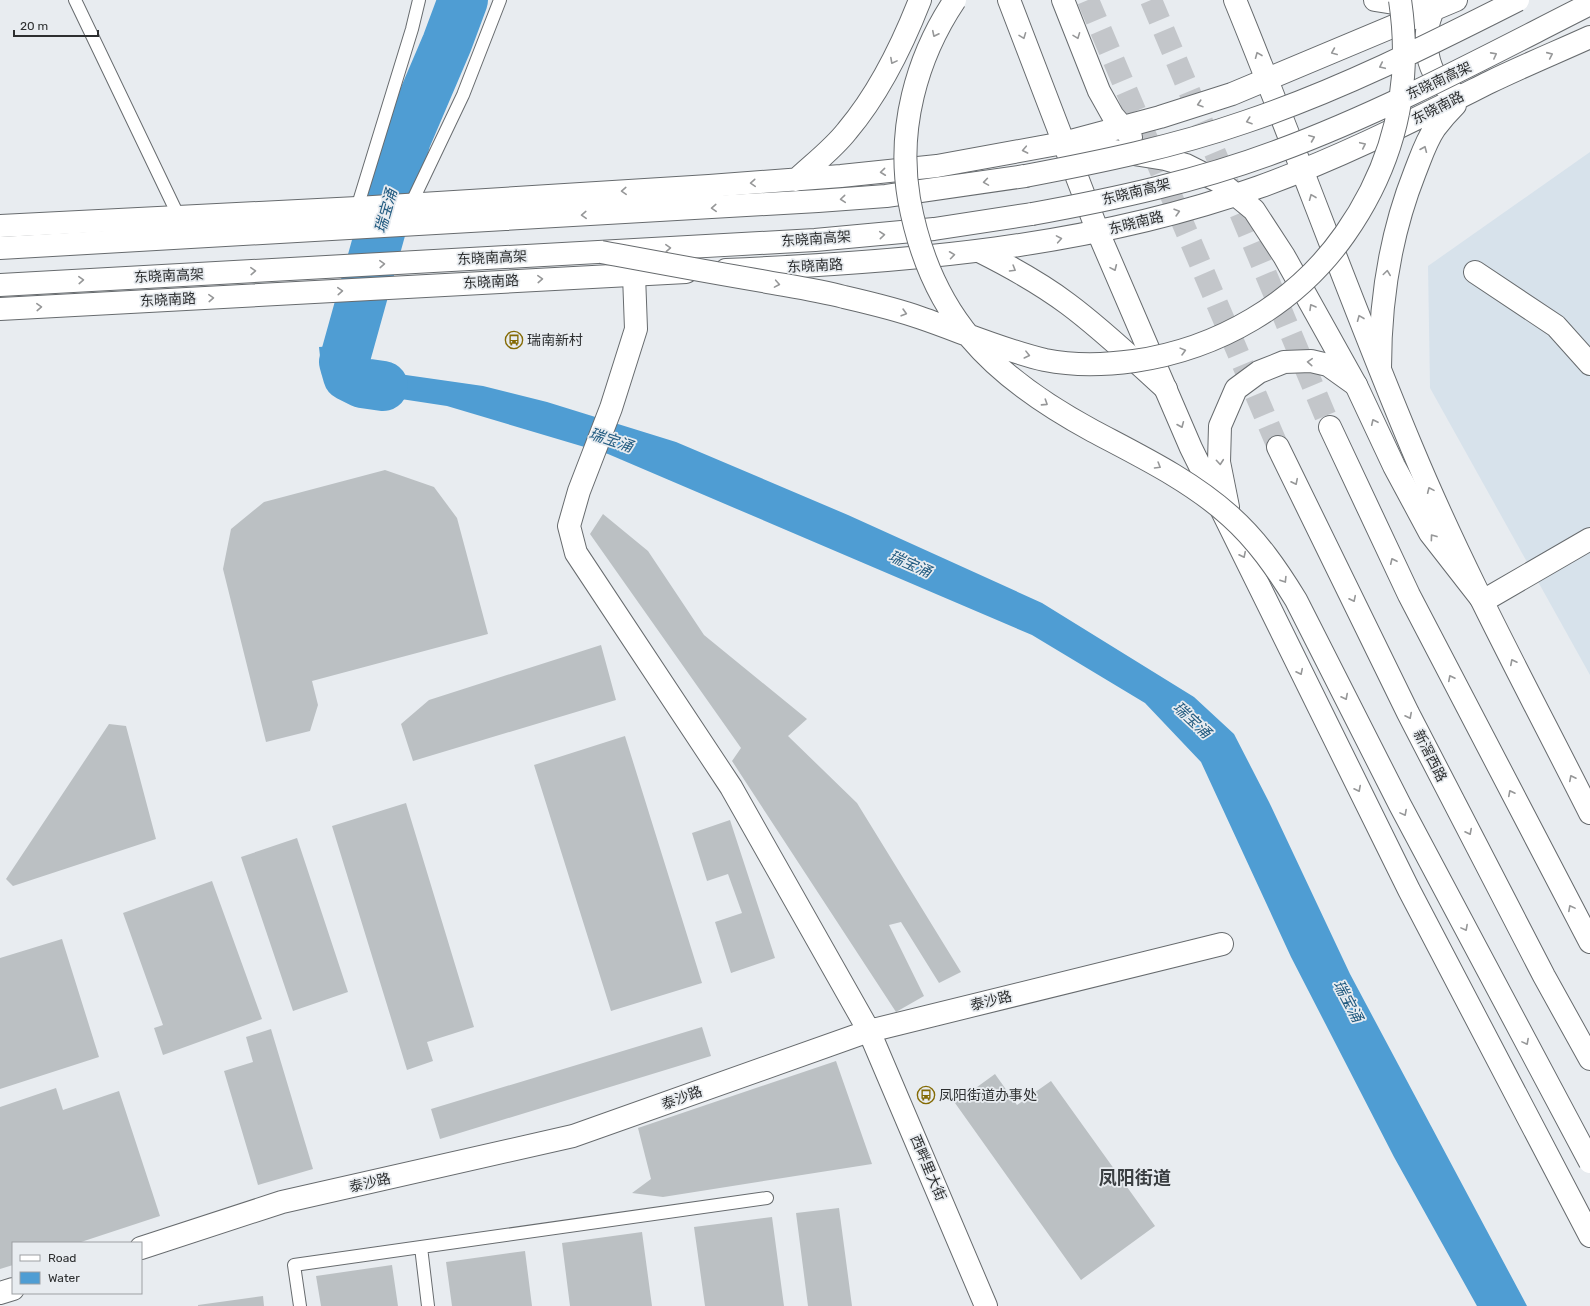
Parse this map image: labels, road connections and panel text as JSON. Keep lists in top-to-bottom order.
{
  "streets": {
    "main road": [
      "东晓南高架",
      "东晓南路",
      "新滘西路",
      "泰沙路",
      "西畔里大街"
    ]
  },
  "crossings": [
    ["东晓南路", "西畔里大街"],
    ["泰沙路", "西畔里大街"]
  ],
  "districts": ["凤阳街道"],
  "water": ["瑞宝涌"],
  "places": {
    "bus stop": ["瑞南新村", "凤阳街道办事处"]
  },
  "legend": ["Road", "Water"],
  "scale_bar": "20 m"
}
